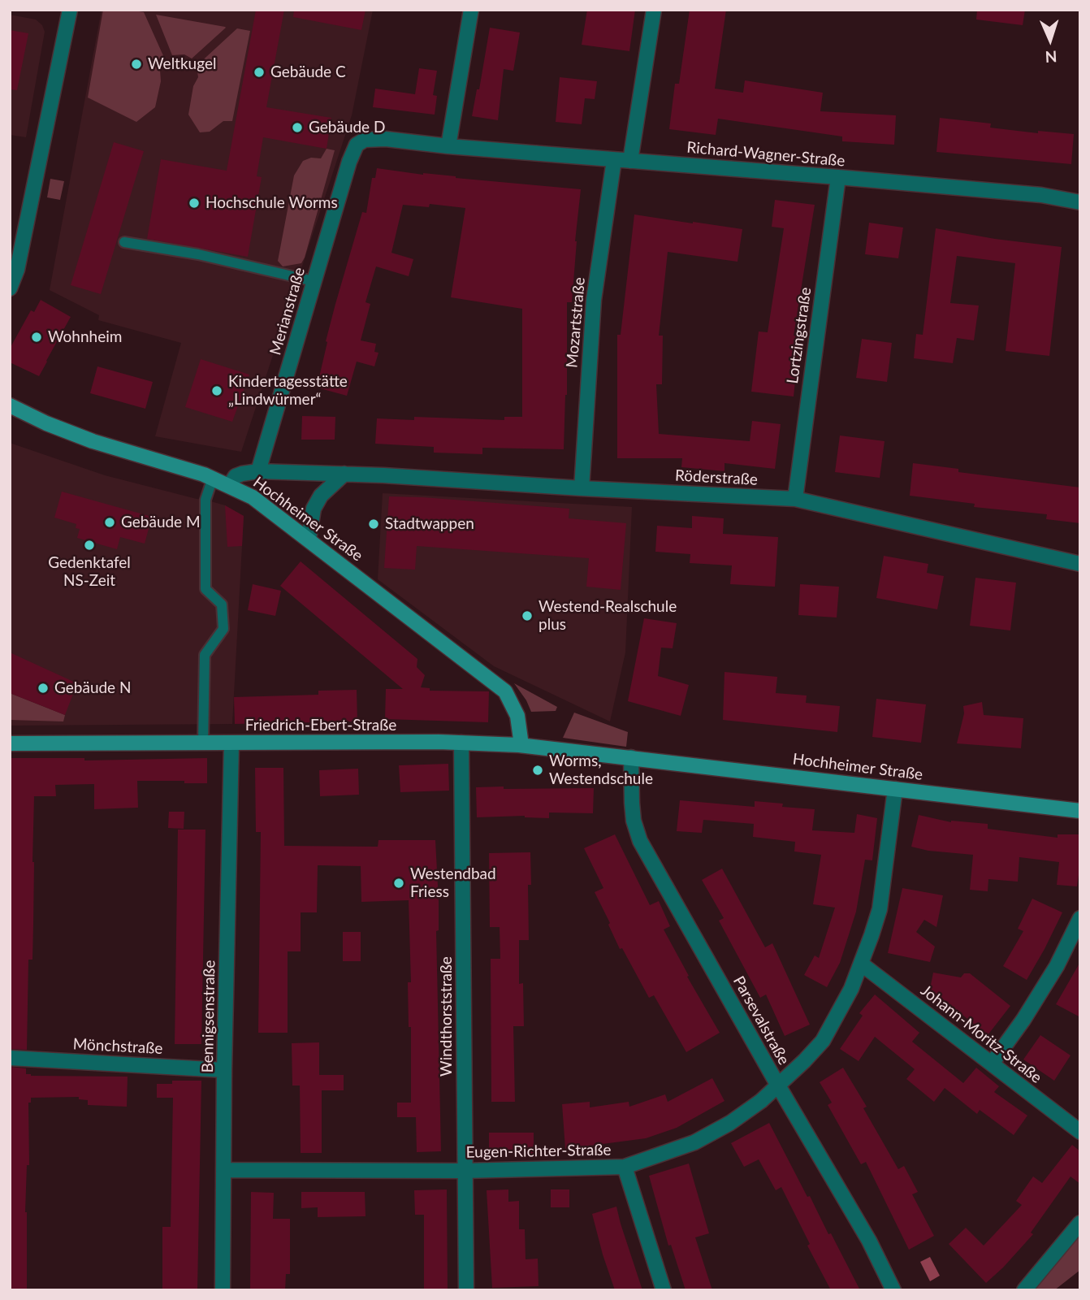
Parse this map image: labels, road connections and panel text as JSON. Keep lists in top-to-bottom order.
{
  "streets": {
    "street": [
      "Richard-Wagner-Straße",
      "Merianstraße",
      "Mozartstraße",
      "Lortzingstraße",
      "Röderstraße",
      "Hochheimer Straße",
      "Friedrich-Ebert-Straße",
      "Bennigsenstraße",
      "Windthorststraße",
      "Parsevalstraße",
      "Johann-Moritz-Straße",
      "Mönchstraße",
      "Eugen-Richter-Straße"
    ]
  },
  "crossings": [
    ["Richard-Wagner-Straße", "Merianstraße"],
    ["Richard-Wagner-Straße", "Mozartstraße"],
    ["Richard-Wagner-Straße", "Lortzingstraße"],
    ["Merianstraße", "Röderstraße"],
    ["Mozartstraße", "Röderstraße"],
    ["Lortzingstraße", "Röderstraße"],
    ["Röderstraße", "Hochheimer Straße"],
    ["Hochheimer Straße", "Friedrich-Ebert-Straße"],
    ["Hochheimer Straße", "Parsevalstraße"],
    ["Hochheimer Straße", "Eugen-Richter-Straße"],
    ["Friedrich-Ebert-Straße", "Bennigsenstraße"],
    ["Friedrich-Ebert-Straße", "Windthorststraße"],
    ["Friedrich-Ebert-Straße", "Parsevalstraße"],
    ["Bennigsenstraße", "Mönchstraße"],
    ["Bennigsenstraße", "Eugen-Richter-Straße"],
    ["Windthorststraße", "Eugen-Richter-Straße"],
    ["Parsevalstraße", "Eugen-Richter-Straße"],
    ["Johann-Moritz-Straße", "Eugen-Richter-Straße"]
  ],
  "places": [
    "Weltkugel",
    "Gebäude C",
    "Gebäude D",
    "Hochschule Worms",
    "Wohnheim",
    "Kindertagesstätte „Lindwürmer“",
    "Gebäude M",
    "Stadtwappen",
    "Gedenktafel NS-Zeit",
    "Westend-Realschule plus",
    "Gebäude N",
    "Worms, Westendschule",
    "Westendbad Friess"
  ],
  "north": "bottom"
}
